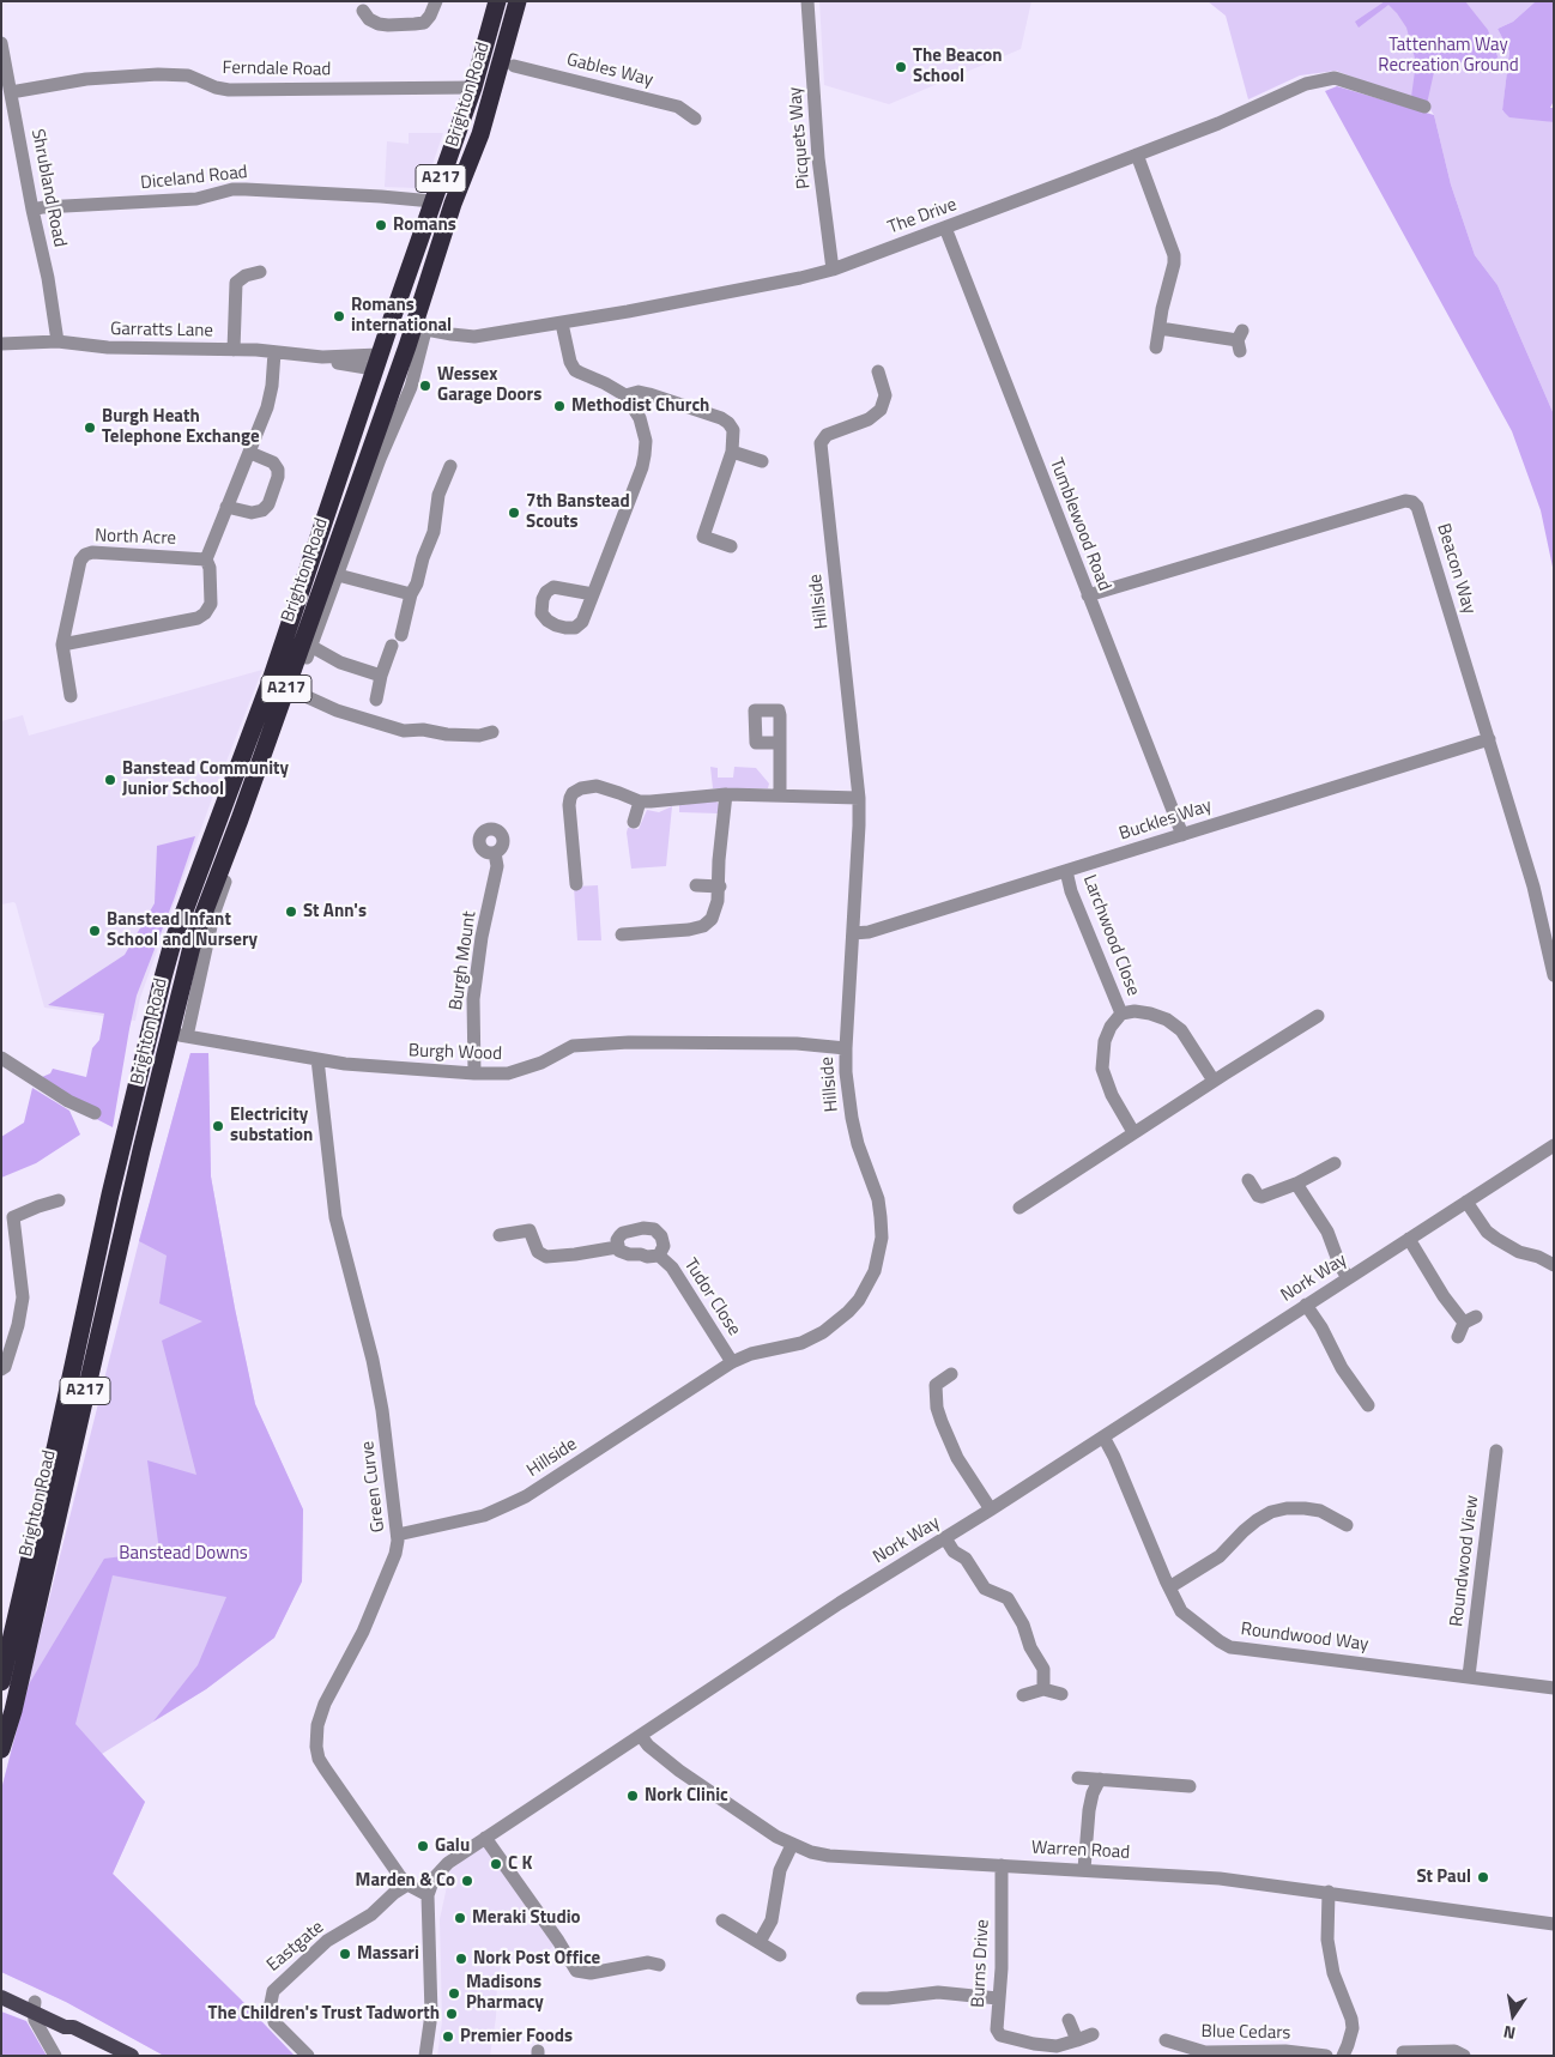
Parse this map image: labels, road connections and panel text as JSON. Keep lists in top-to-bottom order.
{
  "streets": {
    "highway": ["Brighton Road", "A217"],
    "street": [
      "Ferndale Road",
      "Gables Way",
      "Picquets Way",
      "Diceland Road",
      "Shrubland Road",
      "The Drive",
      "Garratts Lane",
      "Tumblewood Road",
      "North Acre",
      "Beacon Way",
      "Hillside",
      "Buckles Way",
      "Larchwood Close",
      "Burgh Mount",
      "Burgh Wood",
      "Nork Way",
      "Tudor Close",
      "Green Curve",
      "Roundwood View",
      "Roundwood Way",
      "Warren Road",
      "Eastgate",
      "Burns Drive",
      "Blue Cedars"
    ]
  },
  "crossings": [
    ["Ferndale Road", "Brighton Road"],
    ["Ferndale Road", "Shrubland Road"],
    ["Brighton Road", "Diceland Road"],
    ["Brighton Road", "The Drive"],
    ["Brighton Road", "Garratts Lane"],
    ["Brighton Road", "Burgh Wood"],
    ["Picquets Way", "The Drive"],
    ["Diceland Road", "Shrubland Road"],
    ["Shrubland Road", "Garratts Lane"],
    ["The Drive", "Tumblewood Road"],
    ["Tumblewood Road", "Beacon Way"],
    ["Tumblewood Road", "Buckles Way"],
    ["Beacon Way", "Buckles Way"],
    ["Hillside", "Buckles Way"],
    ["Hillside", "Burgh Wood"],
    ["Hillside", "Tudor Close"],
    ["Hillside", "Green Curve"],
    ["Buckles Way", "Larchwood Close"],
    ["Burgh Mount", "Burgh Wood"],
    ["Burgh Wood", "Green Curve"],
    ["Nork Way", "Green Curve"],
    ["Nork Way", "Roundwood Way"],
    ["Nork Way", "Warren Road"],
    ["Green Curve", "Eastgate"],
    ["Roundwood View", "Roundwood Way"],
    ["Warren Road", "Burns Drive"]
  ],
  "parks": ["Tattenham Way Recreation Ground", "Banstead Downs"],
  "places": [
    "The Beacon School",
    "Romans",
    "Romans international",
    "Wessex Garage Doors",
    "Methodist Church",
    "Burgh Heath Telephone Exchange",
    "7th Banstead Scouts",
    "Banstead Community Junior School",
    "St Ann's",
    "Banstead Infant School and Nursery",
    "Electricity substation",
    "Nork Clinic",
    "Galu",
    "C K",
    "St Paul",
    "Marden & Co",
    "Meraki Studio",
    "Massari",
    "Nork Post Office",
    "Madisons Pharmacy",
    "The Children's Trust Tadworth",
    "Premier Foods"
  ],
  "north": "bottom"
}
